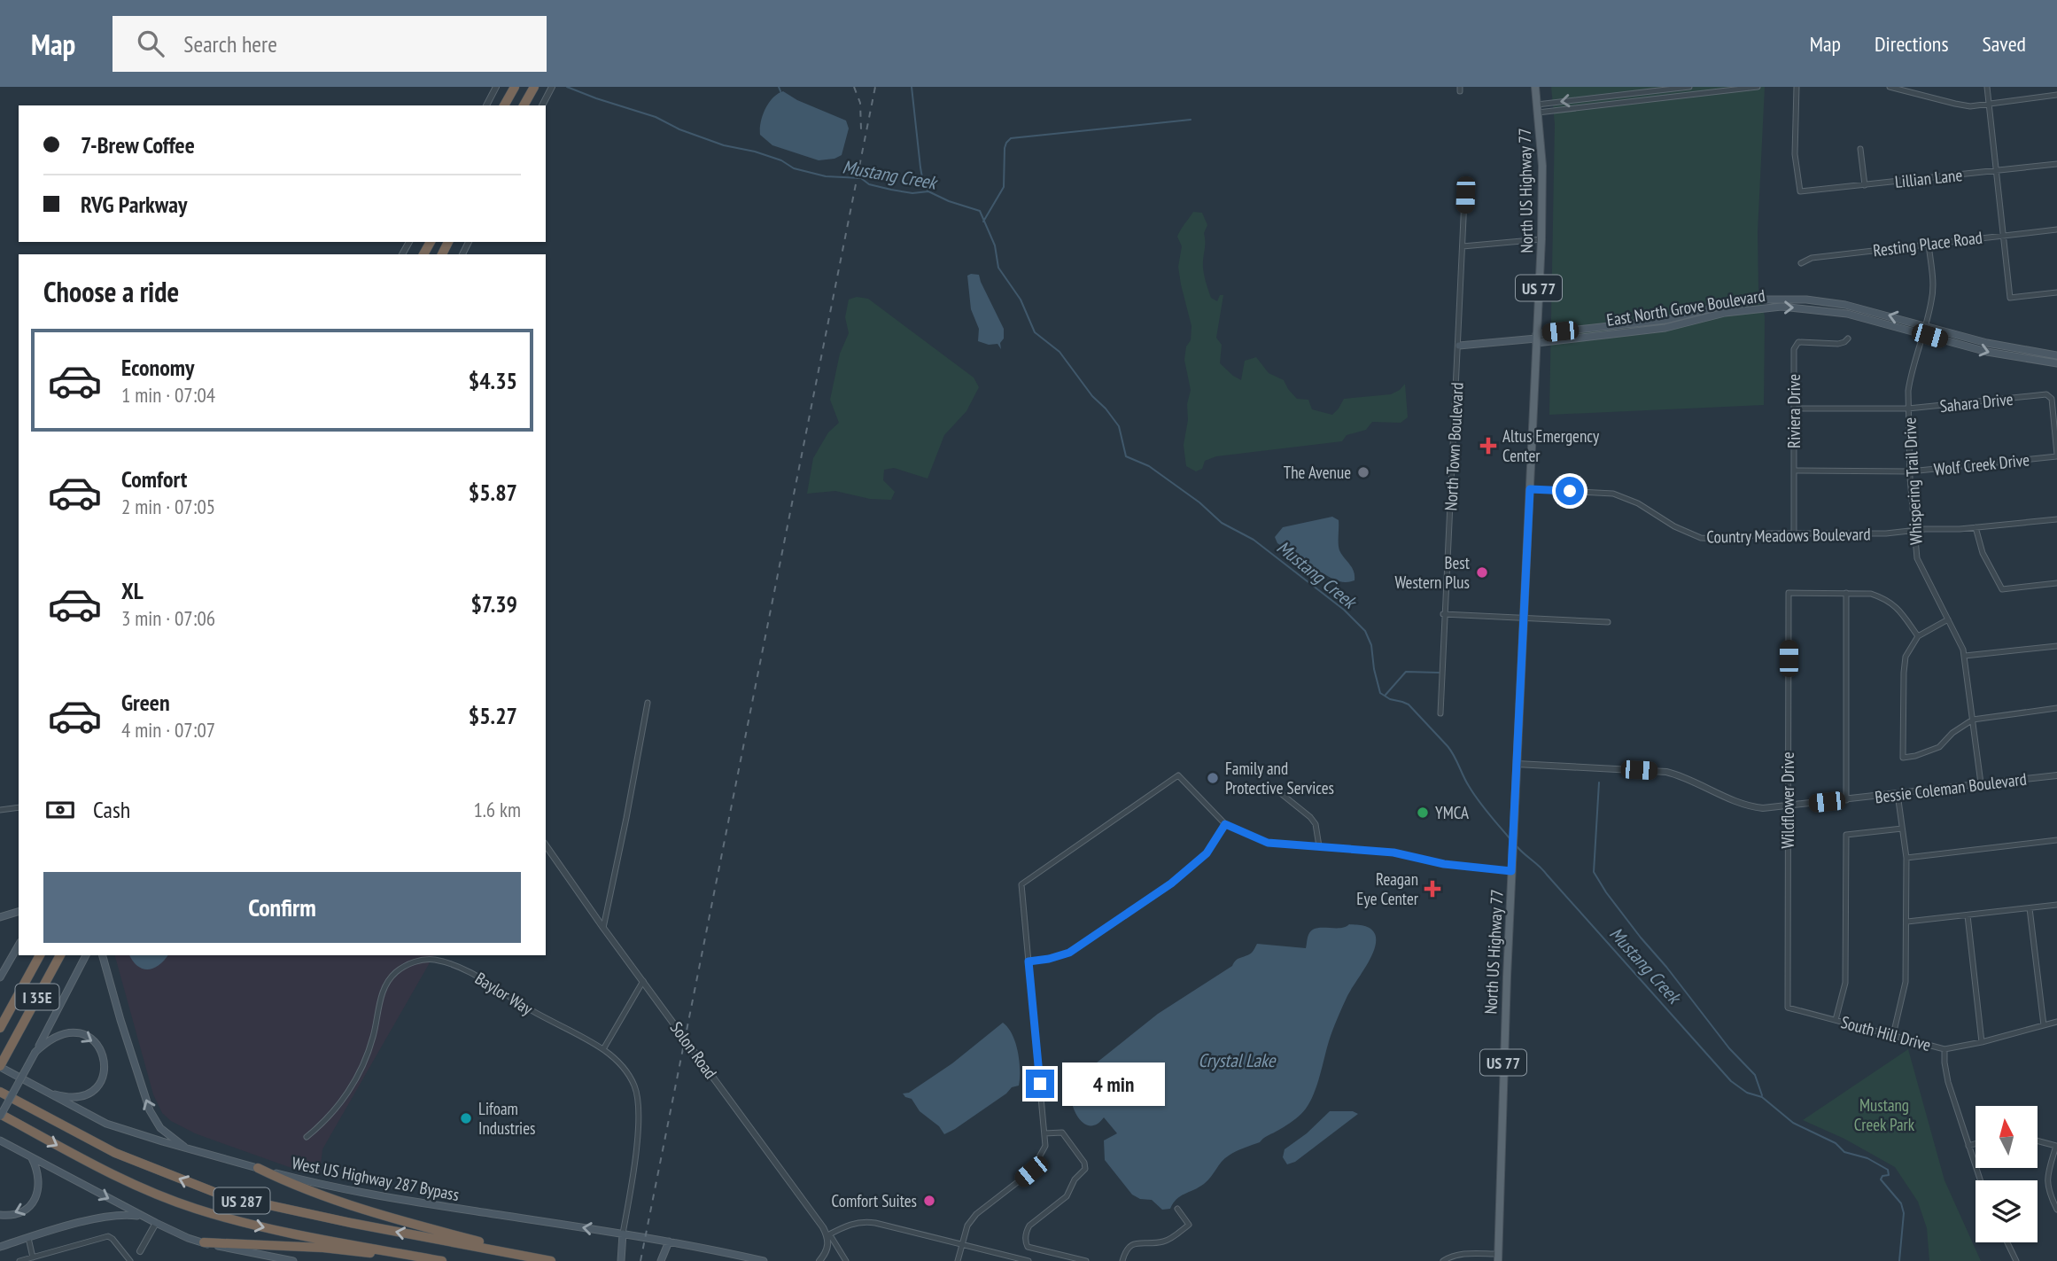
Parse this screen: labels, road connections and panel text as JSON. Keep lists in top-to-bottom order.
{
  "streets": {
    "highway": ["I 35E", "US 287"],
    "main road": [
      "North US Highway 77",
      "US 77",
      "East North Grove Boulevard",
      "West US Highway 287 Bypass"
    ],
    "street": [
      "Lillian Lane",
      "Resting Place Road",
      "Sahara Drive",
      "Riviera Drive",
      "North Town Boulevard",
      "Wolf Creek Drive",
      "Whispering Trail Drive",
      "Country Meadows Boulevard",
      "Bessie Coleman Boulevard",
      "Wildflower Drive",
      "Baylor Way",
      "South Hill Drive",
      "Solon Road"
    ]
  },
  "crossings": [
    ["North US Highway 77", "East North Grove Boulevard"],
    ["North US Highway 77", "Country Meadows Boulevard"],
    ["North US Highway 77", "Bessie Coleman Boulevard"],
    ["Resting Place Road", "Whispering Trail Drive"],
    ["East North Grove Boulevard", "Whispering Trail Drive"],
    ["Sahara Drive", "Riviera Drive"],
    ["Sahara Drive", "Wolf Creek Drive"],
    ["Sahara Drive", "Whispering Trail Drive"],
    ["Riviera Drive", "Wolf Creek Drive"],
    ["Riviera Drive", "Country Meadows Boulevard"],
    ["Wolf Creek Drive", "Whispering Trail Drive"],
    ["Whispering Trail Drive", "Country Meadows Boulevard"],
    ["Whispering Trail Drive", "Bessie Coleman Boulevard"],
    ["Bessie Coleman Boulevard", "Wildflower Drive"],
    ["Wildflower Drive", "South Hill Drive"],
    ["Baylor Way", "West US Highway 287 Bypass"],
    ["I 35E", "West US Highway 287 Bypass"]
  ],
  "one_way": ["West US Highway 287 Bypass"],
  "water": ["Mustang Creek", "Crystal Lake"],
  "parks": ["Mustang Creek Park"],
  "places": {
    "health": ["Altus Emergency Center", "Reagan Eye Center"],
    "other": [
      "The Avenue",
      "Best Western Plus",
      "Family and Protective Services",
      "YMCA",
      "Lifoam Industries",
      "Comfort Suites"
    ]
  },
  "north": "top",
  "page": {
    "header": "Map",
    "search": "Search here",
    "nav": ["Map", "Directions", "Saved"],
    "banner": ["7-Brew Coffee", "RVG Parkway"],
    "heading": "Choose a ride",
    "list": [
      {
        "name": "Economy",
        "note": "1 min · 07:04",
        "value": "$4.35"
      },
      {
        "name": "Comfort",
        "note": "2 min · 07:05",
        "value": "$5.87"
      },
      {
        "name": "XL",
        "note": "3 min · 07:06",
        "value": "$7.39"
      },
      {
        "name": "Green",
        "note": "4 min · 07:07",
        "value": "$5.27"
      }
    ],
    "pay": ["Cash", "1.6 km"],
    "buttons": "Confirm",
    "bubble": "4 min"
  }
}
